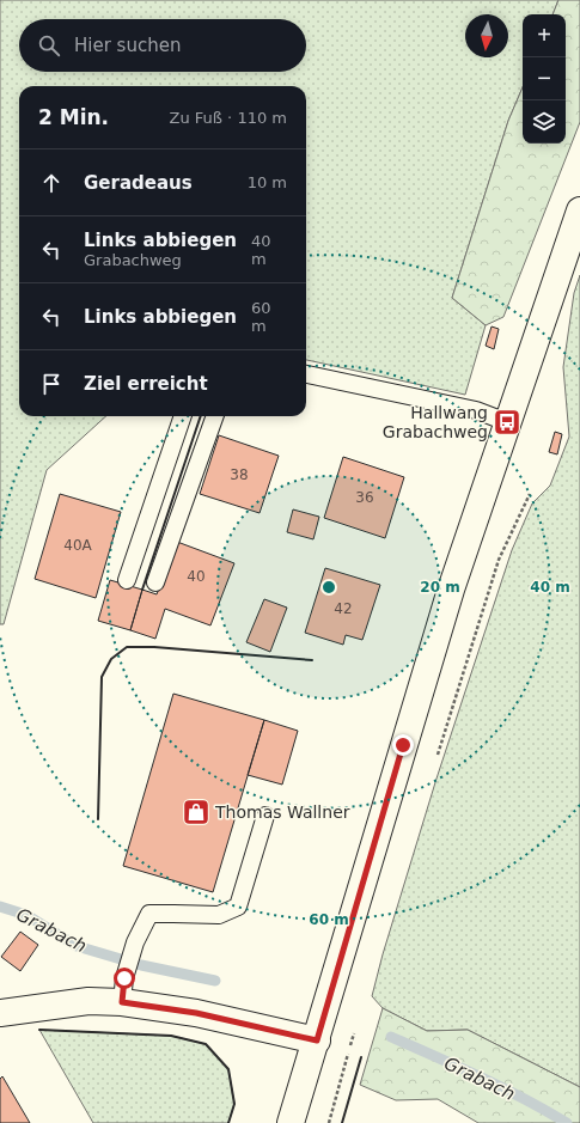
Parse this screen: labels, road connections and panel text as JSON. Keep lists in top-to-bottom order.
{
  "water": ["Grabach"],
  "places": {
    "bus stop": ["Hallwang Grabachweg"],
    "shop": ["Thomas Wallner"]
  },
  "house_numbers": [
    "38",
    "36",
    "40A",
    "40",
    "42"
  ],
  "north": "bottom",
  "page": {
    "map_buttons": ["+", "−"],
    "search": "Hier suchen",
    "heading": ["2 Min.", "Zu Fuß · 110 m"],
    "list": [
      ["Geradeaus", "10 m"],
      ["Links abbiegen", "Grabachweg", "40 m"],
      ["Links abbiegen", "60 m"],
      "Ziel erreicht"
    ]
  },
  "rings": ["20 m", "40 m", "60 m"]
}
